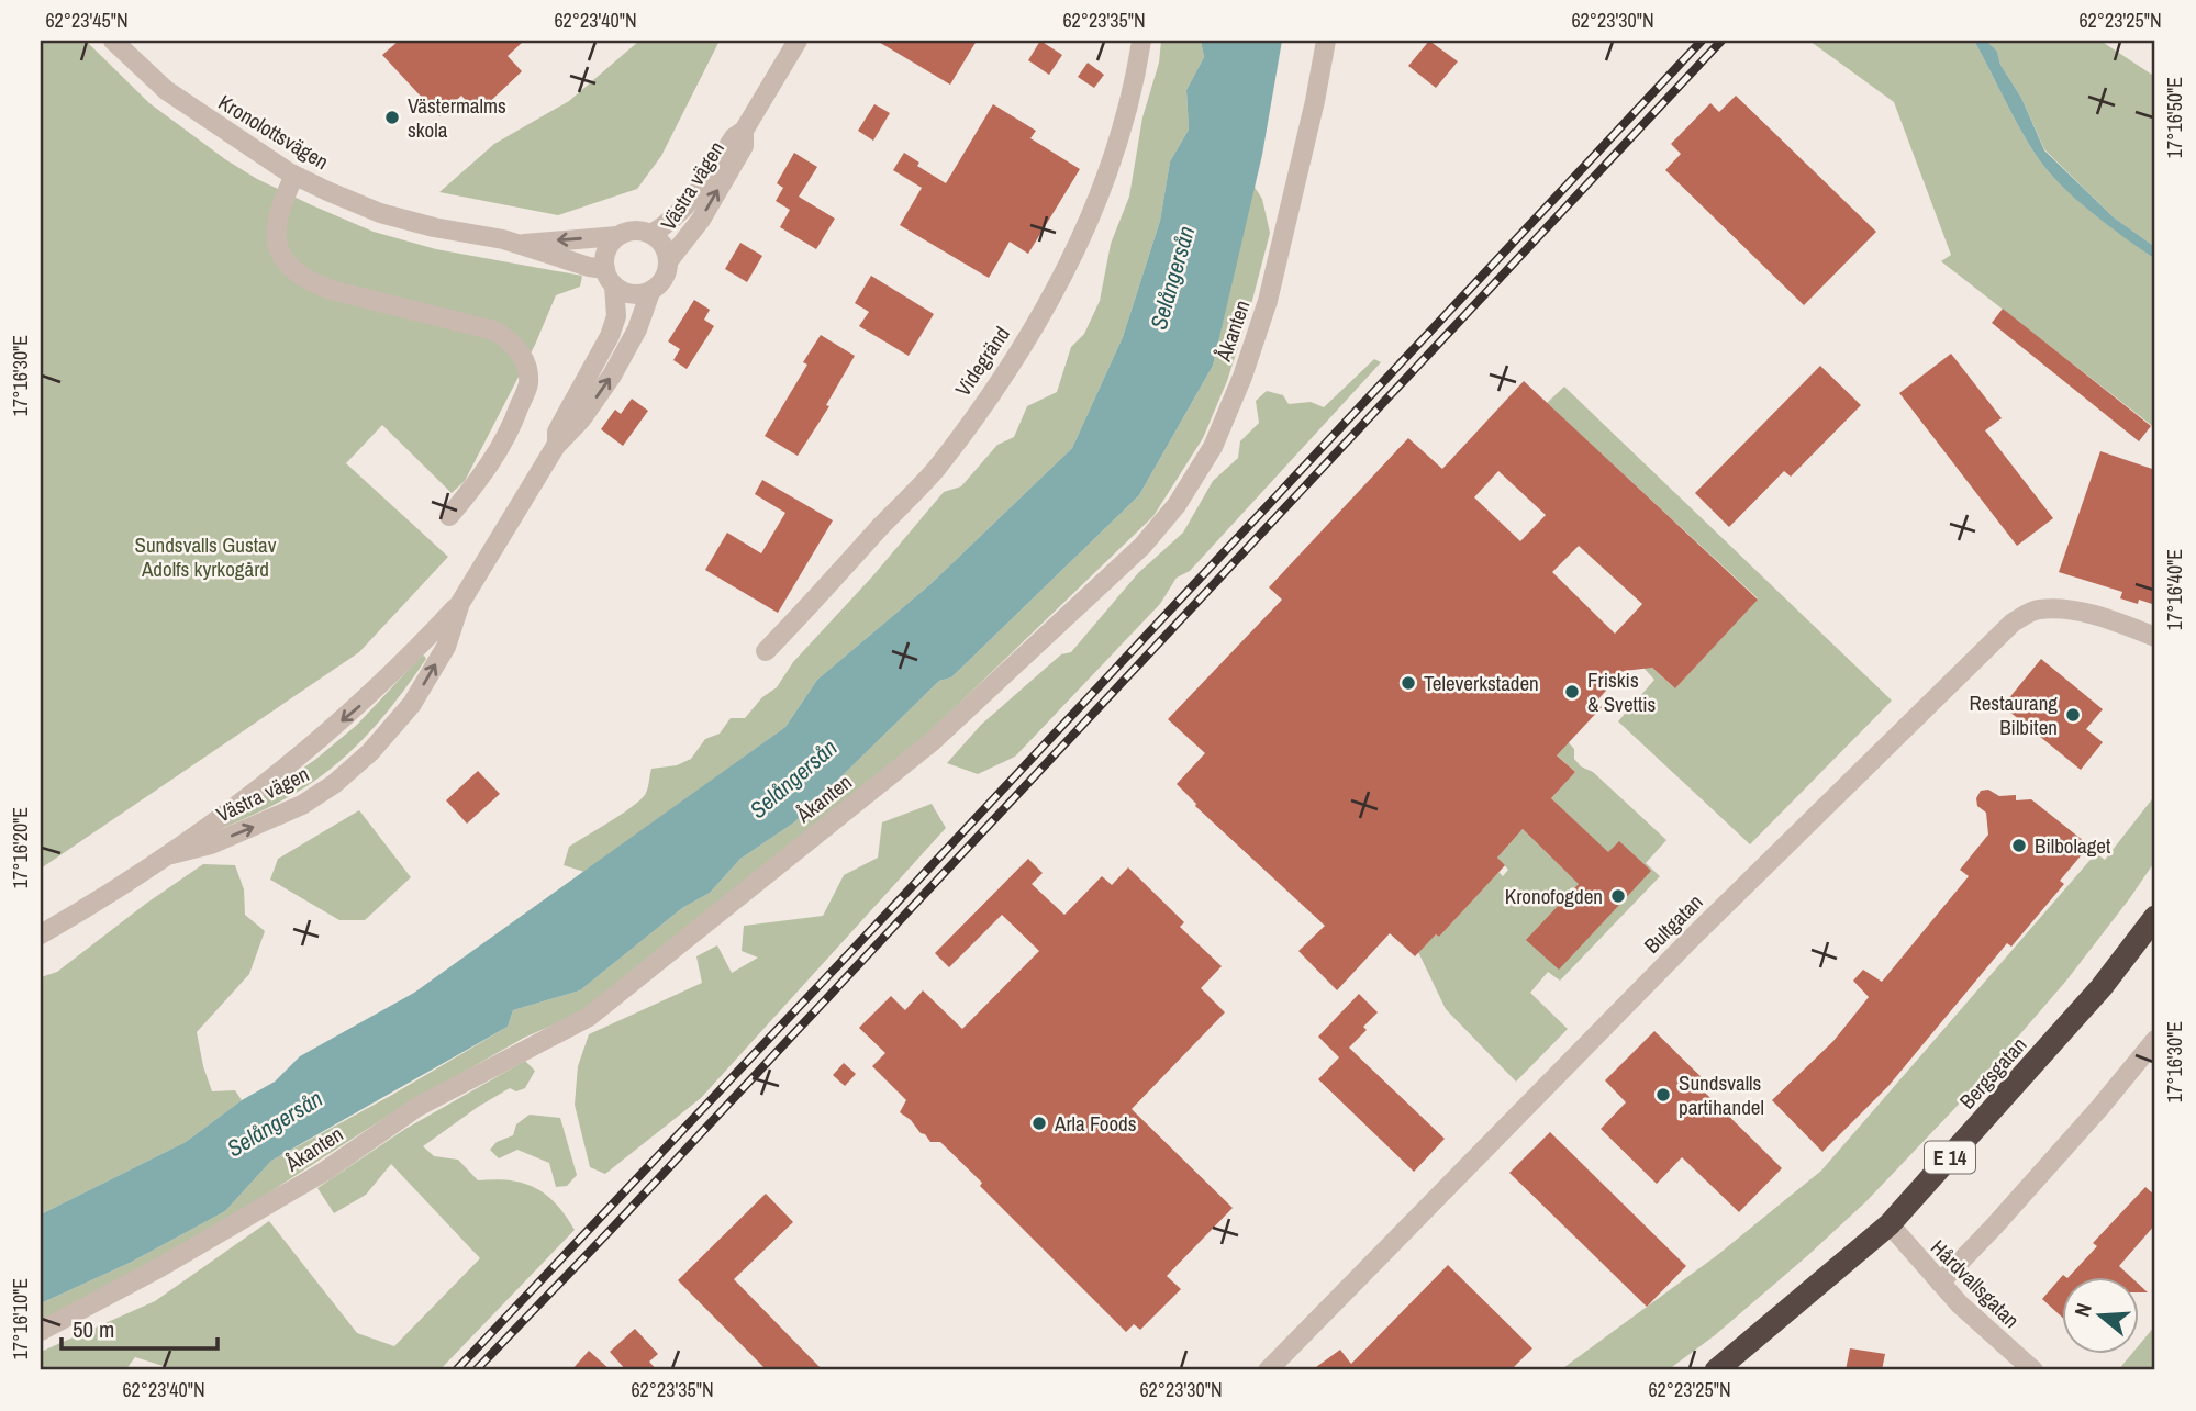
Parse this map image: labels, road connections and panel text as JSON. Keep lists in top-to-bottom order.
{
  "streets": {
    "highway": ["Bergsgatan", "E 14"],
    "street": [
      "Kronolottsvägen",
      "Västra vägen",
      "Åkanten",
      "Videgränd",
      "Bultgatan",
      "Hårdvallsgatan"
    ]
  },
  "crossings": [
    ["Kronolottsvägen", "Västra vägen"],
    ["Bergsgatan", "Hårdvallsgatan"]
  ],
  "water": ["Selångersån"],
  "parks": ["Sundsvalls Gustav Adolfs kyrkogård"],
  "places": [
    "Västermalms skola",
    "Televerkstaden",
    "Friskis & Svettis",
    "Restaurang Bilbiten",
    "Bilbolaget",
    "Kronofogden",
    "Sundsvalls partihandel",
    "Arla Foods"
  ],
  "scale_bar": "50 m",
  "north": "left",
  "coordinates": [
    "62°23'45\"N",
    "62°23'40\"N",
    "62°23'35\"N",
    "62°23'30\"N",
    "62°23'25\"N",
    "17°16'50\"E",
    "17°16'30\"E",
    "17°16'40\"E",
    "17°16'20\"E",
    "17°16'10\"E"
  ]
}
